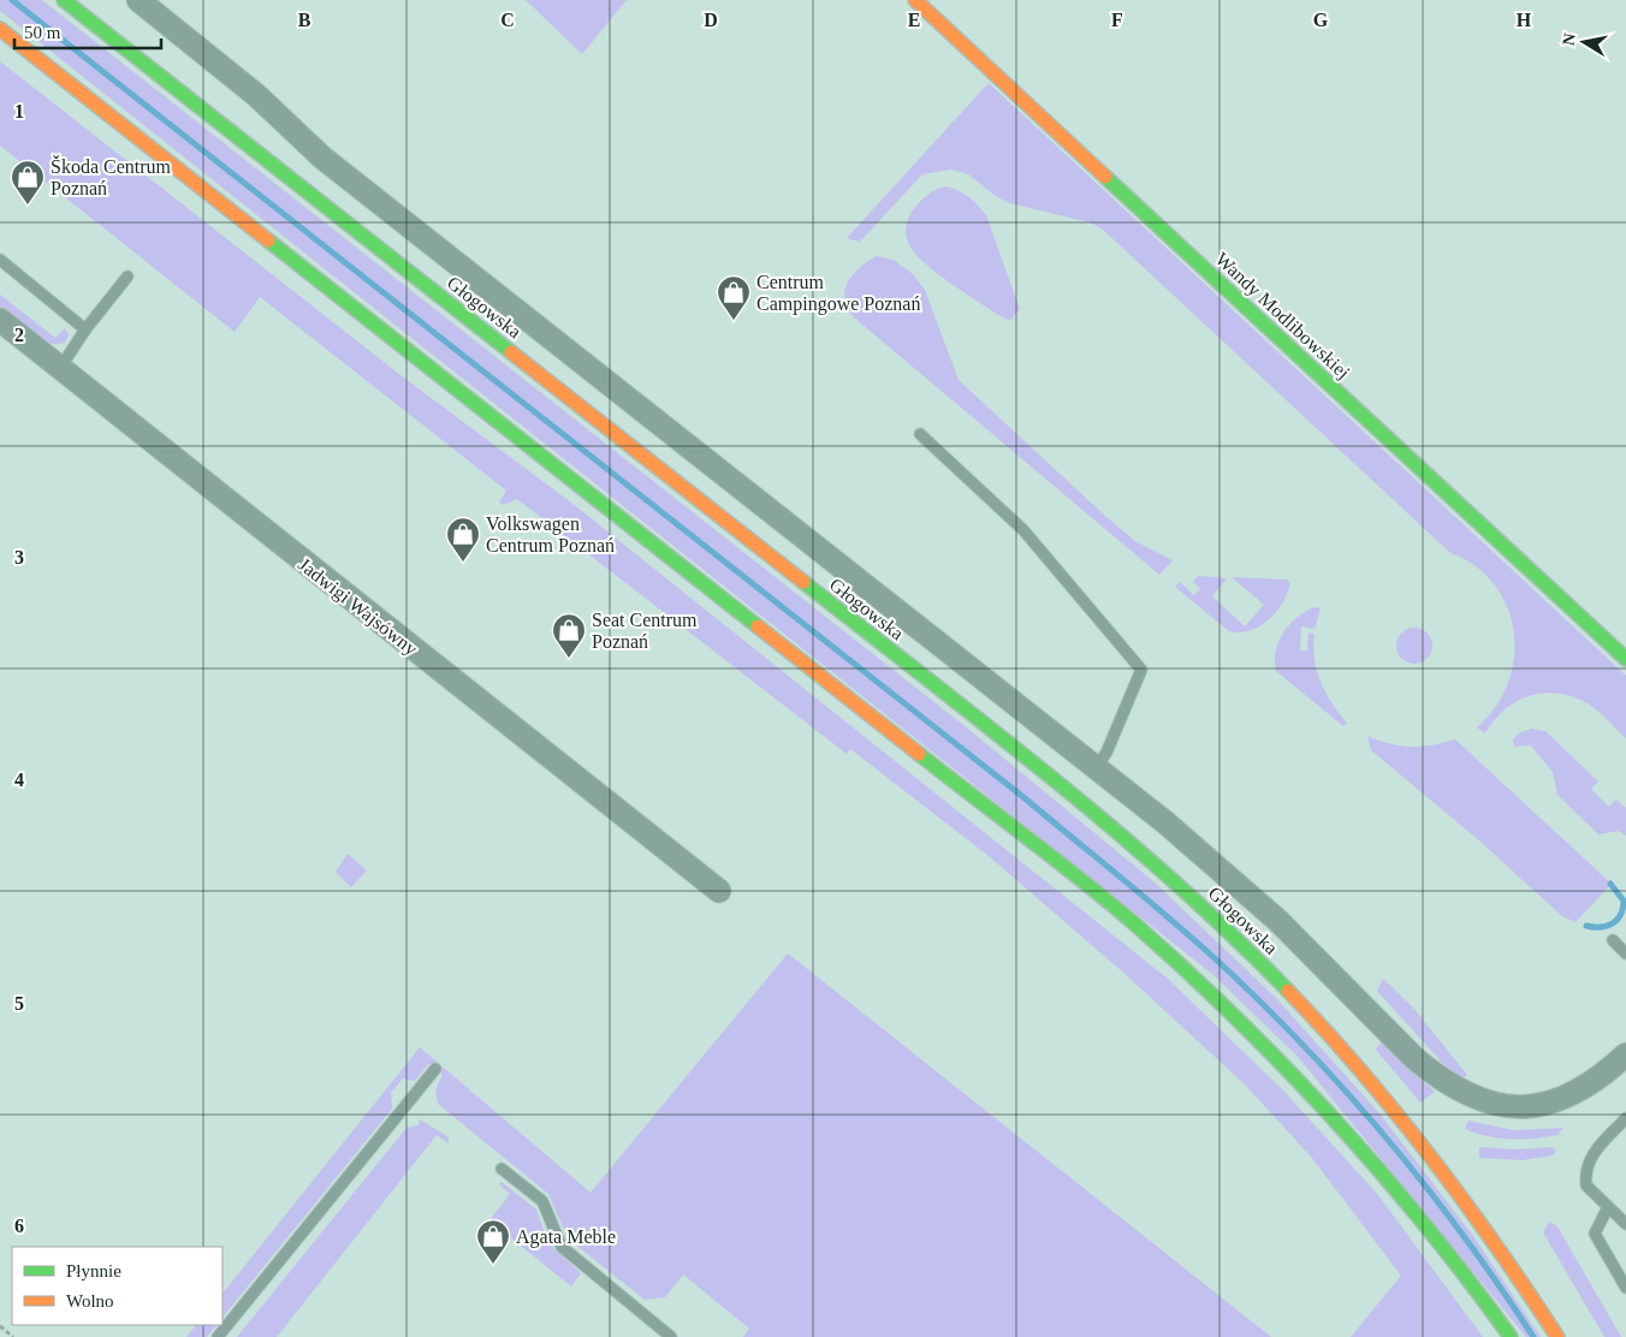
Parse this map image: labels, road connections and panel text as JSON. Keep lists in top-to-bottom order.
{
  "streets": {
    "main road": ["Głogowska", "Wandy Modlibowskiej"],
    "street": ["Jadwigi Wajsówny"]
  },
  "places": {
    "shop": [
      "Škoda Centrum Poznań",
      "Centrum Campingowe Poznań",
      "Volkswagen Centrum Poznań",
      "Seat Centrum Poznań",
      "Agata Meble"
    ]
  },
  "legend": ["Płynnie", "Wolno"],
  "scale_bar": "50 m",
  "north": "left",
  "grid": {
    "columns": [
      "B",
      "C",
      "D",
      "E",
      "F",
      "G",
      "H"
    ],
    "rows": [
      "1",
      "2",
      "3",
      "4",
      "5",
      "6"
    ]
  }
}
